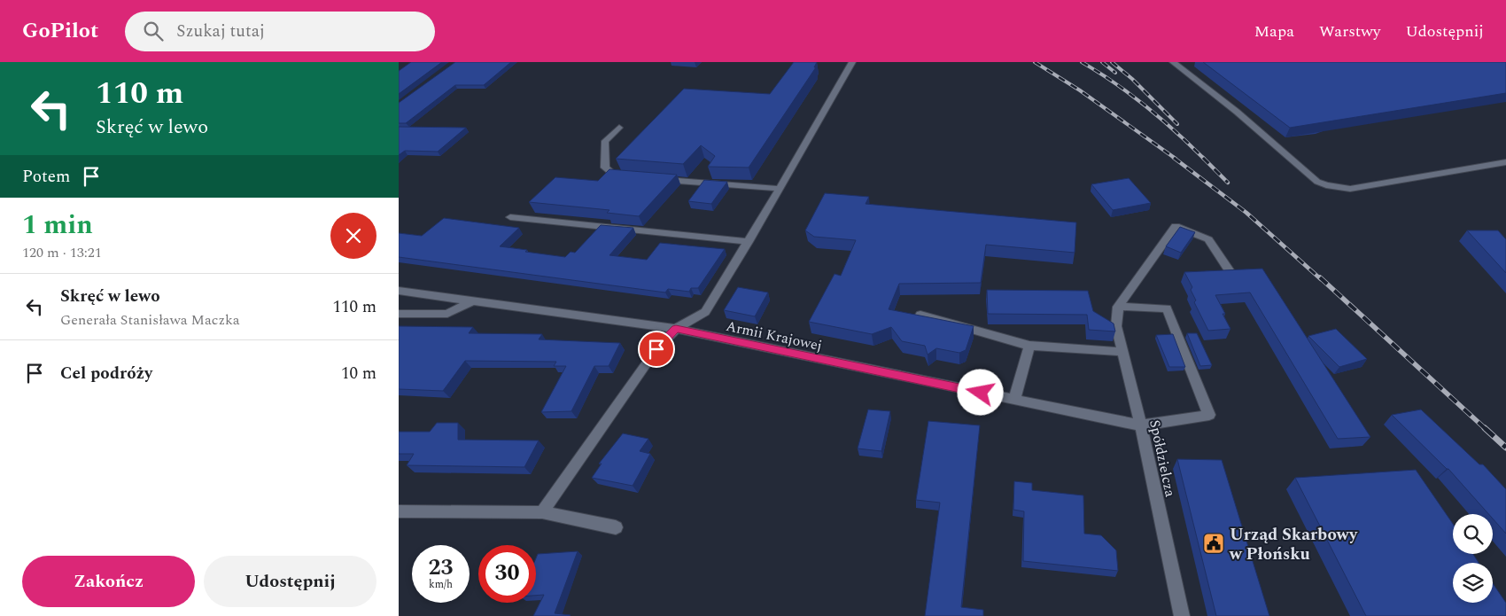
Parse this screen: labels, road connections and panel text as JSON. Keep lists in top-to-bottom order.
{
  "streets": {
    "street": ["Armii Krajowej", "Spółdzielcza"]
  },
  "crossings": [
    ["Armii Krajowej", "Spółdzielcza"]
  ],
  "places": {
    "public building": ["Urząd Skarbowy w Płońsku"]
  },
  "page": {
    "header": "GoPilot",
    "search": "Szukaj tutaj",
    "nav": ["Mapa", "Warstwy", "Udostępnij"],
    "turn": ["110 m", "Skręć w lewo"],
    "then": "Potem",
    "heading": ["1 min", "120 m · 13:21"],
    "list": [
      {
        "name": "Skręć w lewo",
        "note": "Generała Stanisława Maczka",
        "value": "110 m"
      },
      {
        "name": "Cel podróży",
        "value": "10 m"
      }
    ],
    "speed": "23 km/h",
    "limit": "30",
    "buttons": ["Zakończ", "Udostępnij"]
  }
}
